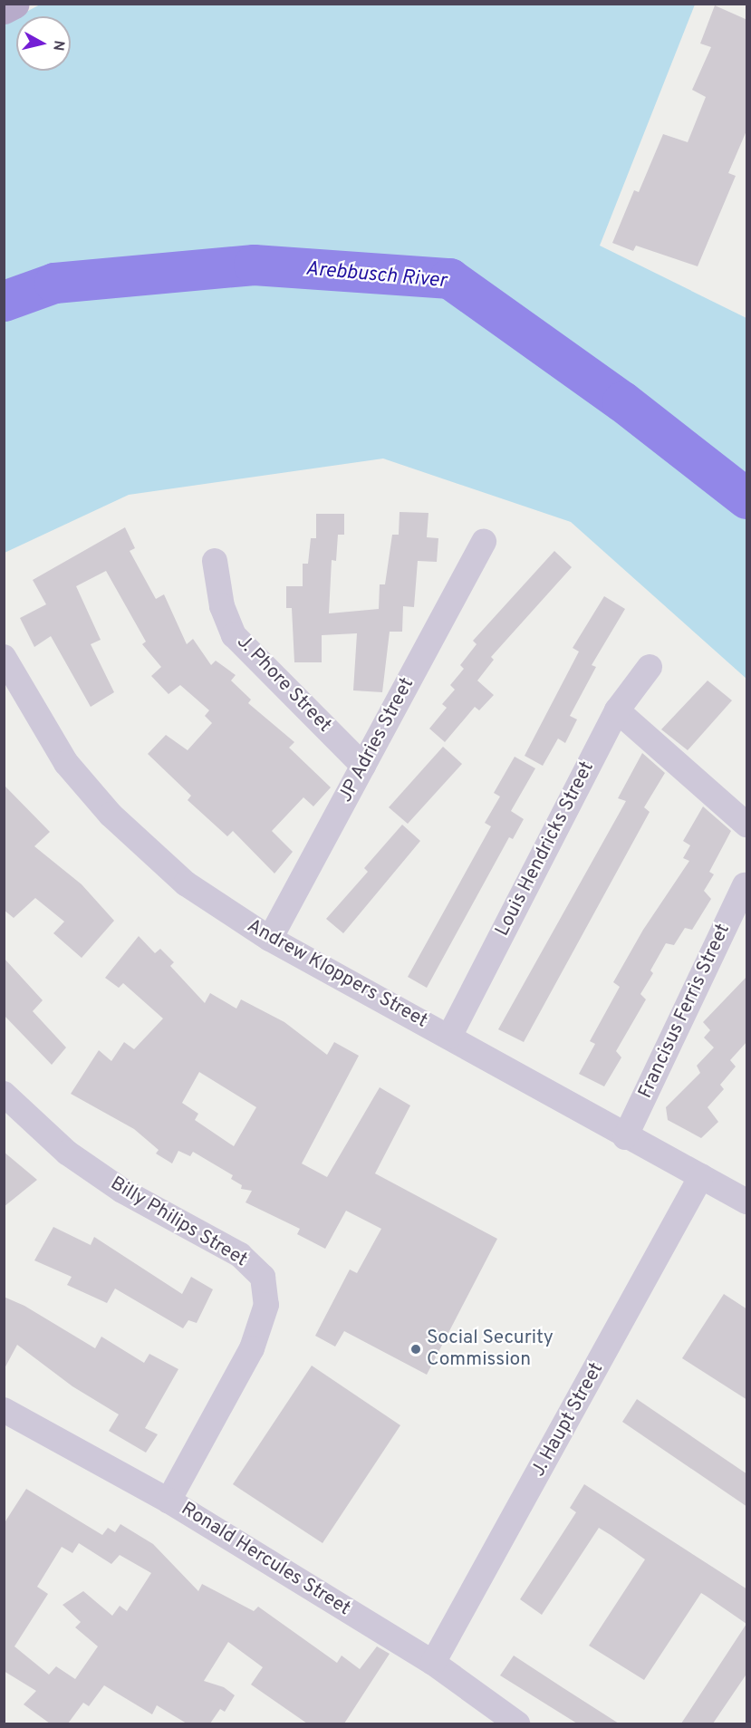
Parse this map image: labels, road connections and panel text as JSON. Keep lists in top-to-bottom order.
{
  "streets": {
    "street": [
      "J. Phore Street",
      "JP Adries Street",
      "Louis Hendricks Street",
      "Andrew Kloppers Street",
      "Francisus Ferris Street",
      "Billy Philips Street",
      "J. Haupt Street",
      "Ronald Hercules Street"
    ]
  },
  "crossings": [
    ["J. Phore Street", "JP Adries Street"],
    ["JP Adries Street", "Andrew Kloppers Street"],
    ["Louis Hendricks Street", "Andrew Kloppers Street"],
    ["Andrew Kloppers Street", "Francisus Ferris Street"],
    ["Andrew Kloppers Street", "J. Haupt Street"],
    ["Billy Philips Street", "Ronald Hercules Street"],
    ["J. Haupt Street", "Ronald Hercules Street"]
  ],
  "water": ["Arebbusch River"],
  "places": ["Social Security Commission"],
  "north": "right"
}
